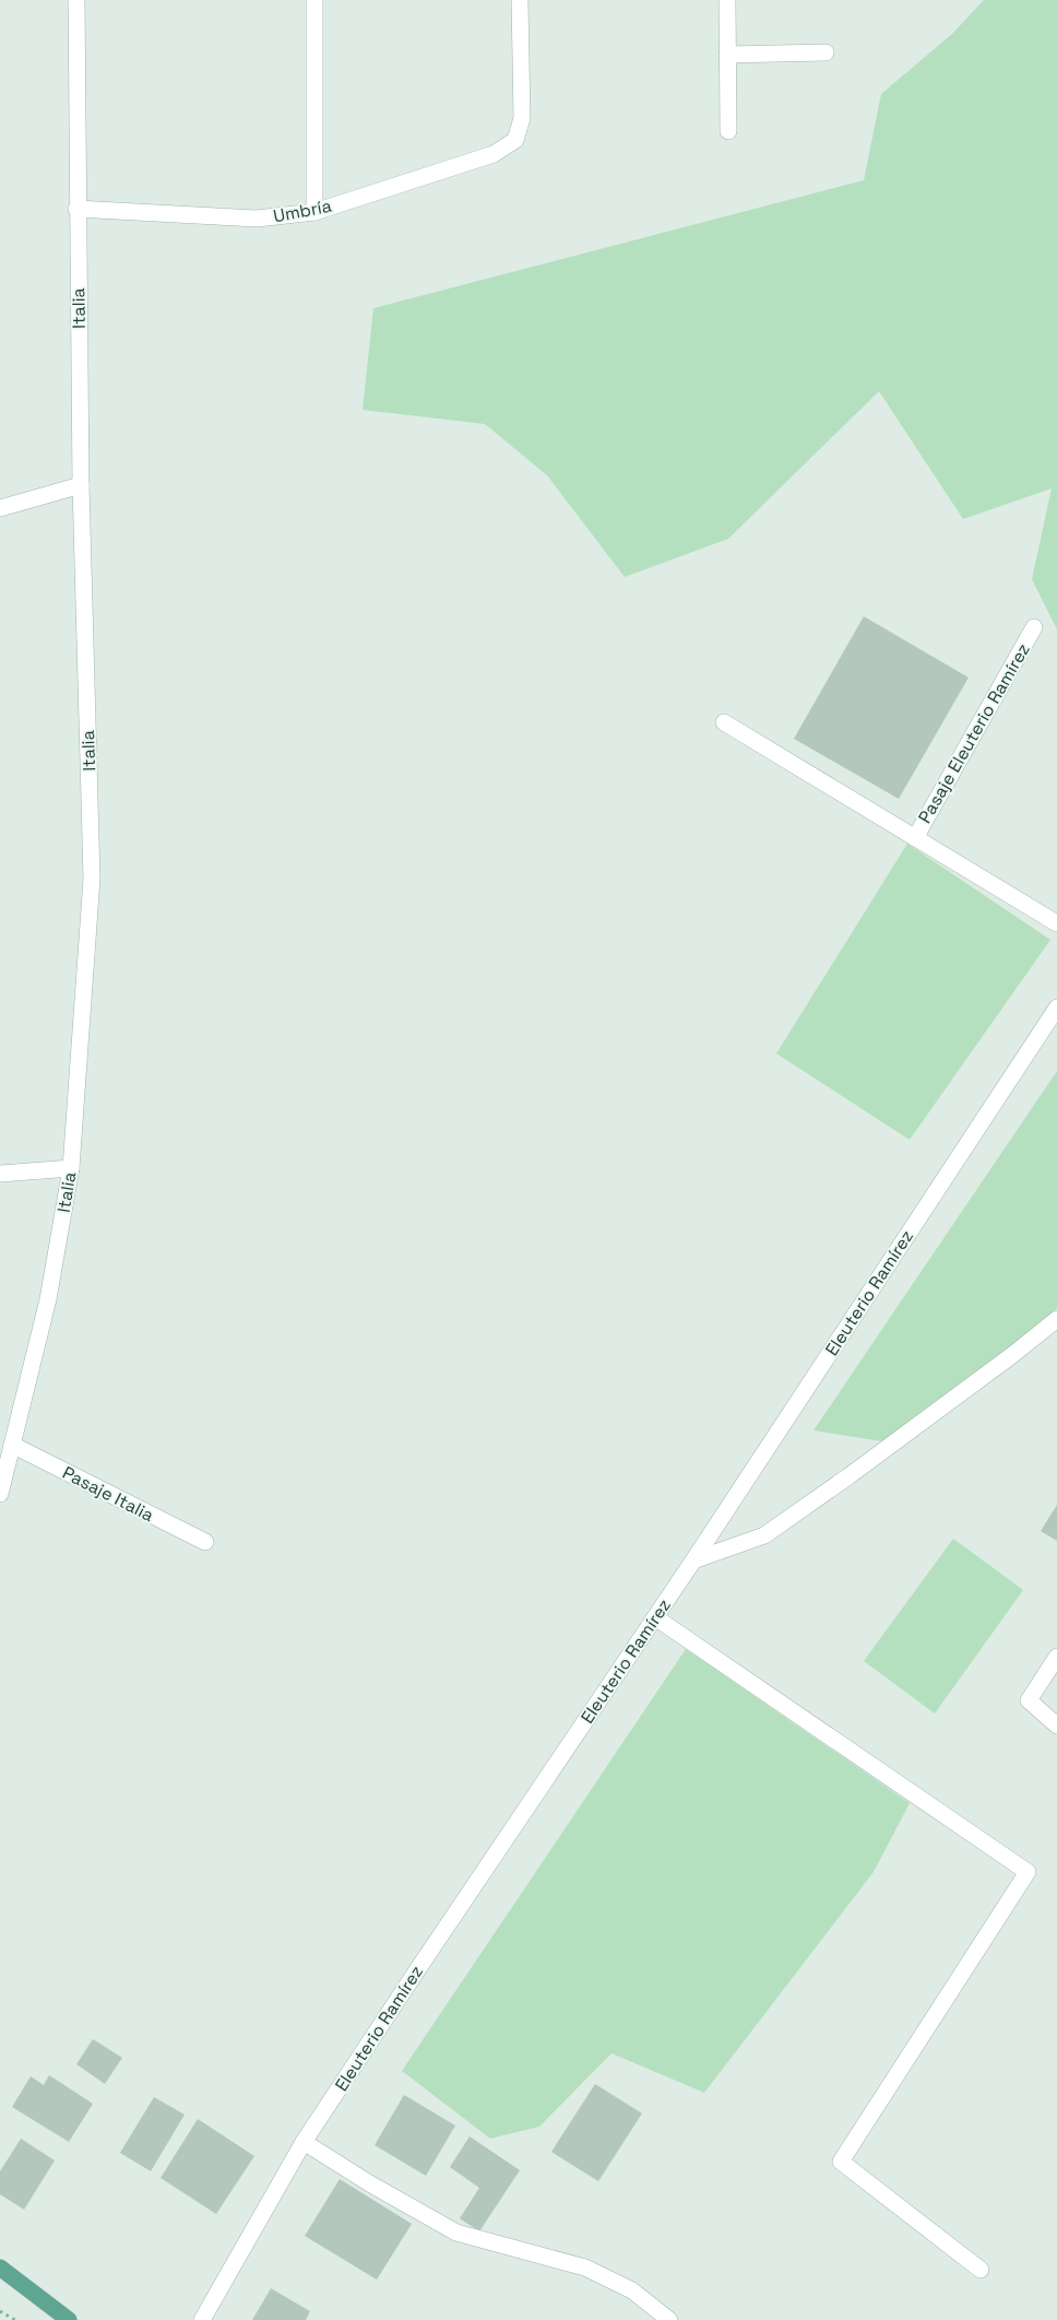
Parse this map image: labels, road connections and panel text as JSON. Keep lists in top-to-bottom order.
{
  "streets": {
    "street": [
      "Umbría",
      "Italia",
      "Pasaje Eleuterio Ramírez",
      "Eleuterio Ramírez",
      "Pasaje Italia"
    ]
  },
  "crossings": [
    ["Umbría", "Italia"],
    ["Italia", "Pasaje Italia"]
  ]
}
